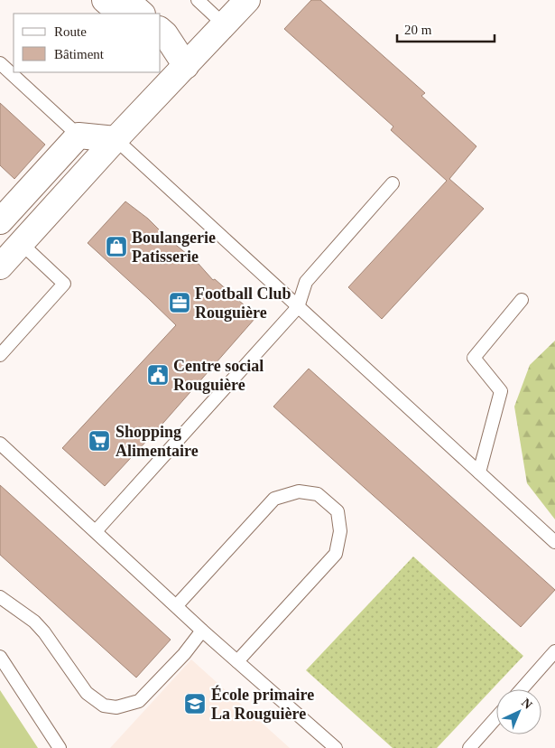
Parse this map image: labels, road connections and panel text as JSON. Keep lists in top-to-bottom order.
{
  "places": {
    "shop": ["Boulangerie Patisserie"],
    "office": ["Football Club Rouguière"],
    "public building": ["Centre social Rouguière"],
    "supermarket": ["Shopping Alimentaire"],
    "school or university": ["École primaire La Rouguière"]
  },
  "legend": ["Route", "Bâtiment"],
  "scale_bar": "20 m",
  "north": "top right"
}
